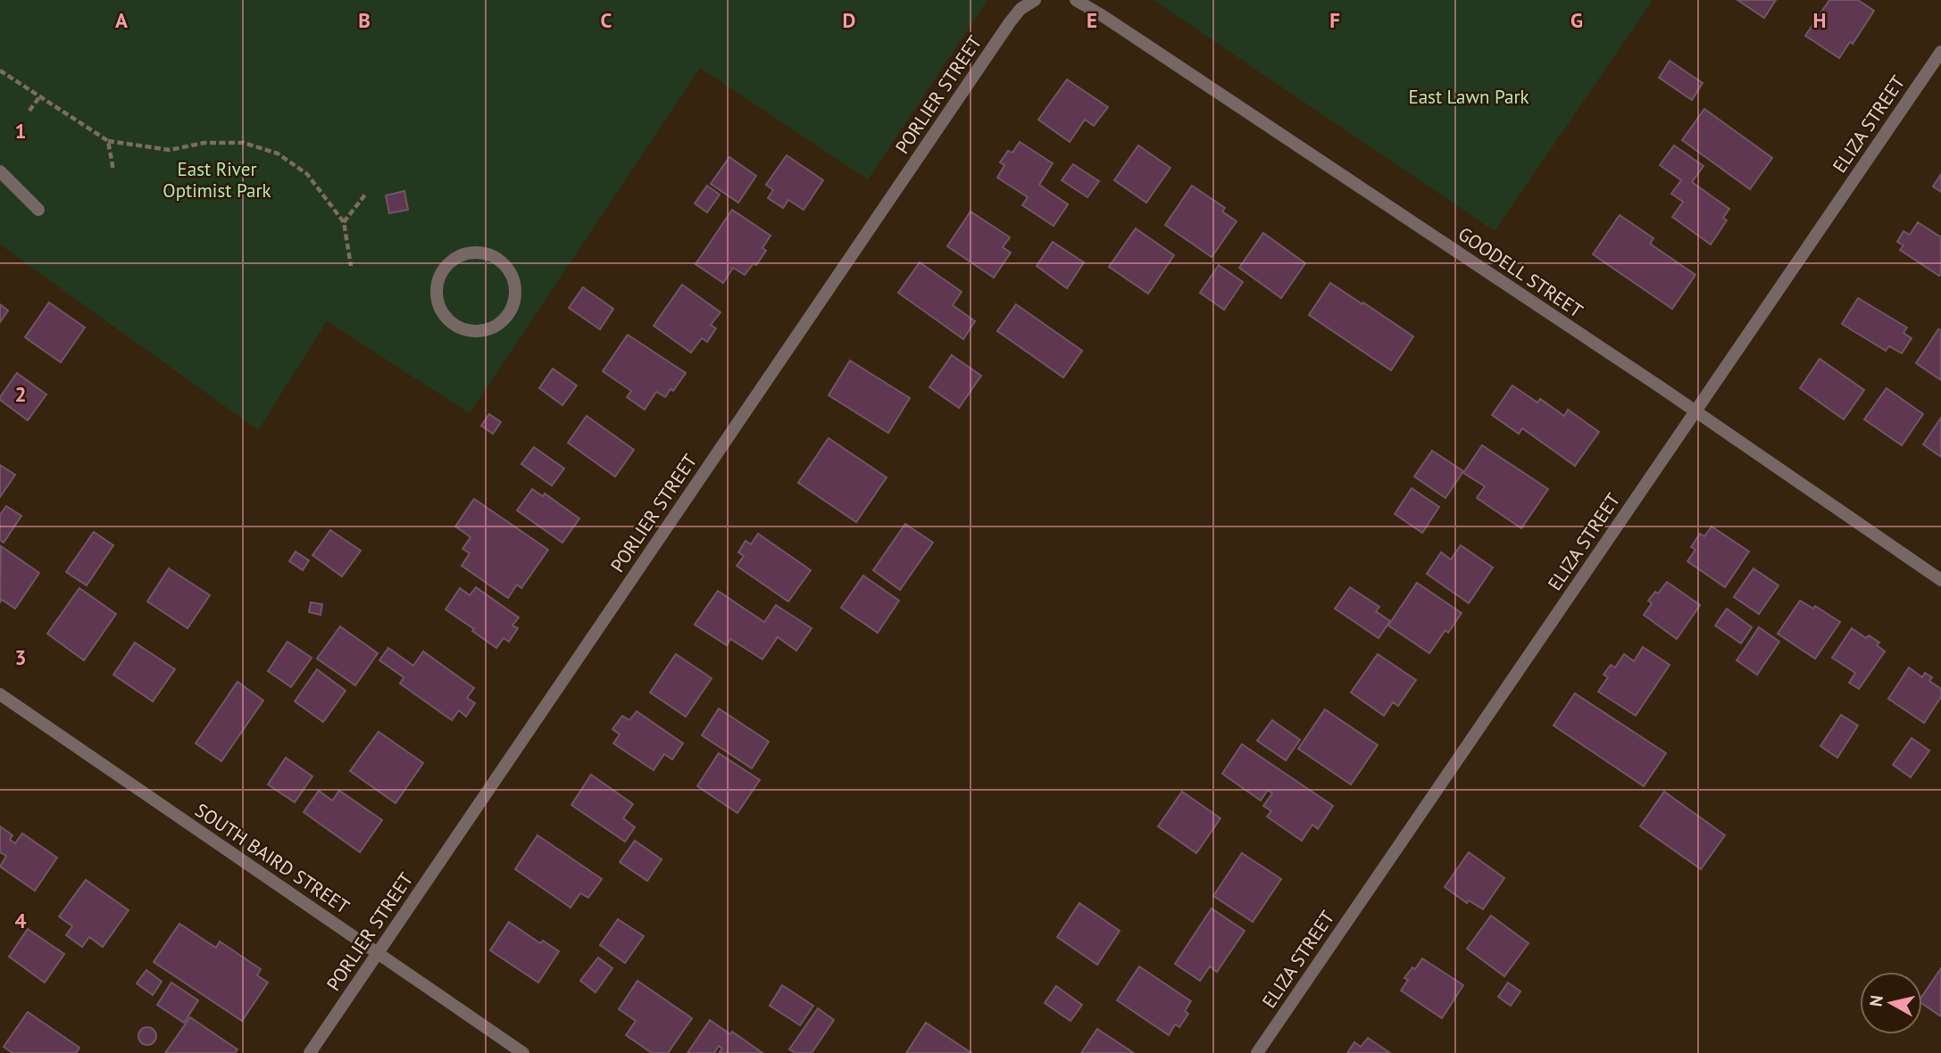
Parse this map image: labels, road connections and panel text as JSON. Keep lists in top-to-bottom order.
{
  "streets": {
    "street": [
      "PORLIER STREET",
      "ELIZA STREET",
      "GOODELL STREET",
      "SOUTH BAIRD STREET"
    ]
  },
  "crossings": [
    ["PORLIER STREET", "SOUTH BAIRD STREET"],
    ["ELIZA STREET", "GOODELL STREET"]
  ],
  "parks": ["East Lawn Park", "East River Optimist Park"],
  "north": "left",
  "grid": {
    "columns": [
      "A",
      "B",
      "C",
      "D",
      "E",
      "F",
      "G",
      "H"
    ],
    "rows": [
      "1",
      "2",
      "3",
      "4"
    ]
  }
}
